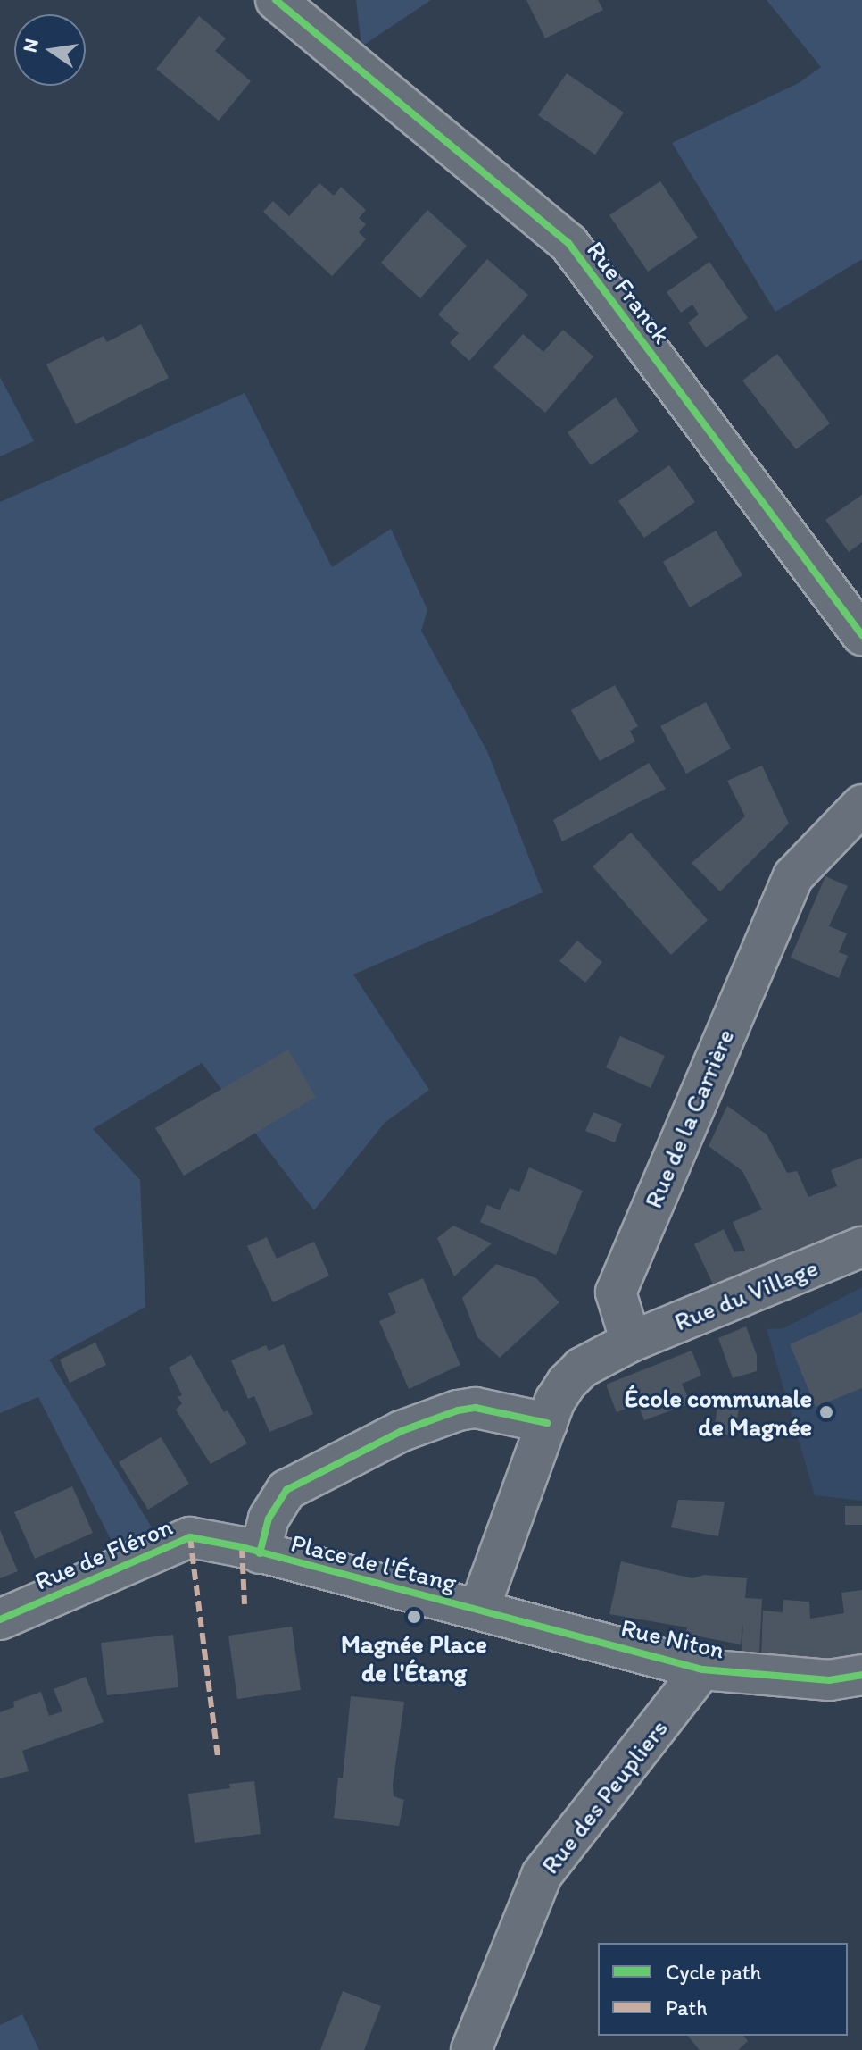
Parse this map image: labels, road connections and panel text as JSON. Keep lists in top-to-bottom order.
{
  "streets": {
    "street": [
      "Rue Franck",
      "Rue de la Carrière",
      "Rue du Village",
      "Rue de Fléron",
      "Place de l'Étang",
      "Rue Niton",
      "Rue des Peupliers"
    ]
  },
  "crossings": [
    ["Rue de la Carrière", "Rue du Village"],
    ["Rue de Fléron", "Place de l'Étang"],
    ["Place de l'Étang", "Rue Niton"],
    ["Rue Niton", "Rue des Peupliers"]
  ],
  "places": ["École communale de Magnée", "Magnée Place de l'Étang"],
  "legend": ["Cycle path", "Path"],
  "north": "left"
}
